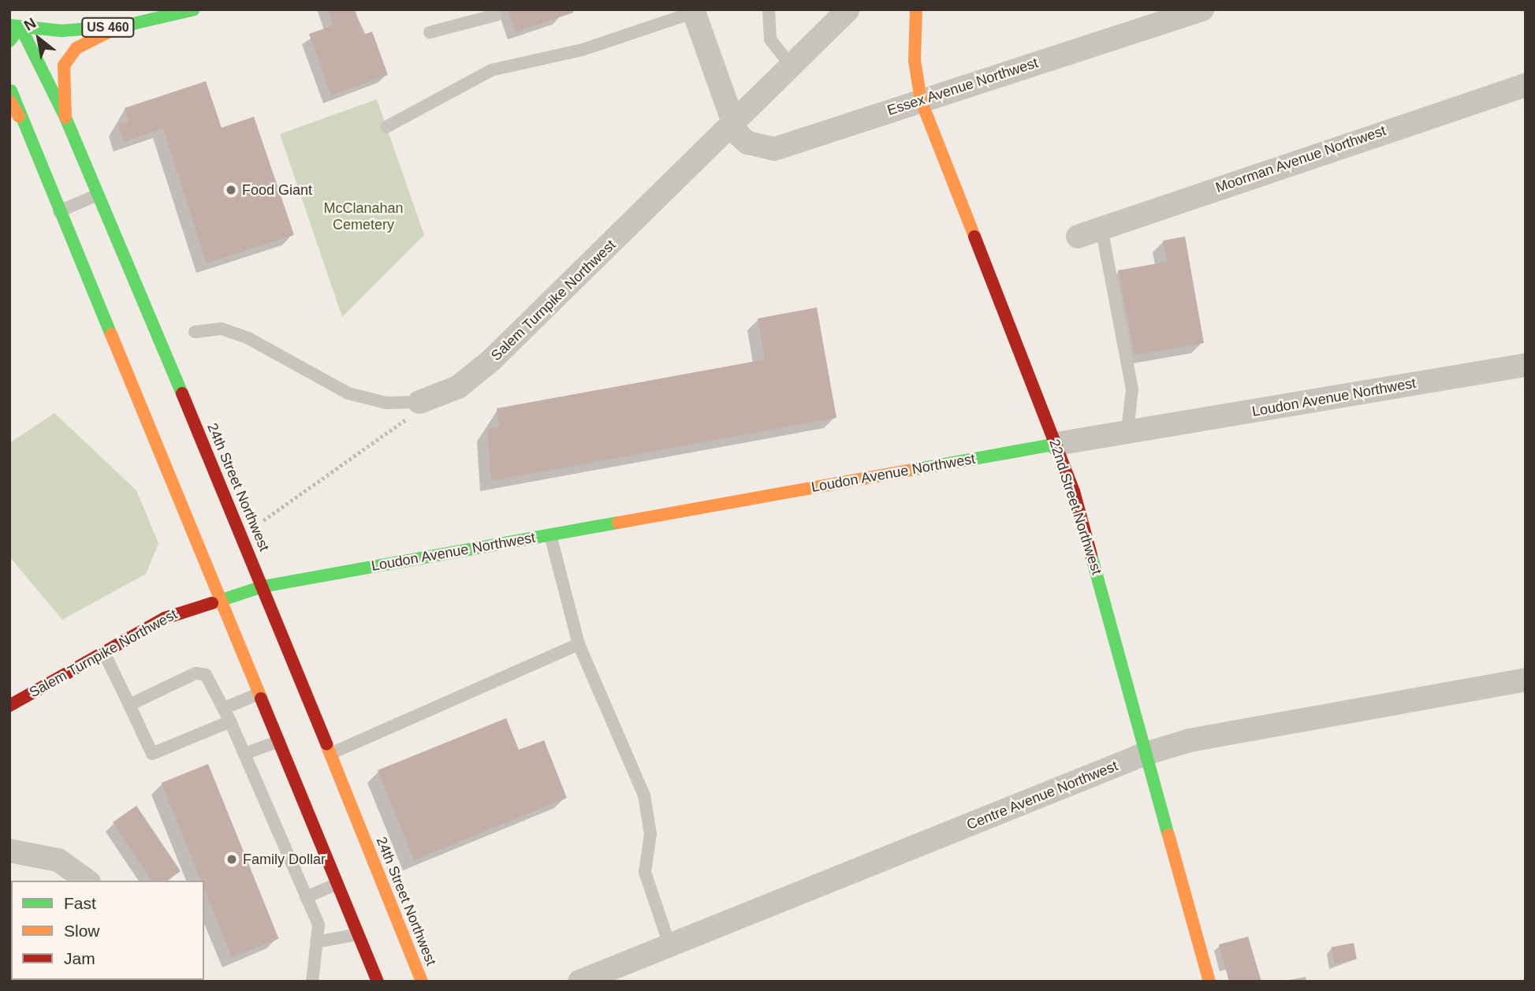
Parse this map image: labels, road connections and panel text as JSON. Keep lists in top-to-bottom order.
{
  "streets": {
    "main road": [
      "US 460",
      "Salem Turnpike Northwest",
      "Loudon Avenue Northwest",
      "24th Street Northwest",
      "22nd Street Northwest"
    ],
    "street": ["Essex Avenue Northwest", "Moorman Avenue Northwest", "Centre Avenue Northwest"]
  },
  "crossings": [
    ["US 460", "24th Street Northwest"],
    ["Essex Avenue Northwest", "Salem Turnpike Northwest"],
    ["Essex Avenue Northwest", "22nd Street Northwest"],
    ["Salem Turnpike Northwest", "Loudon Avenue Northwest"],
    ["Salem Turnpike Northwest", "24th Street Northwest"],
    ["Loudon Avenue Northwest", "24th Street Northwest"],
    ["Loudon Avenue Northwest", "22nd Street Northwest"],
    ["22nd Street Northwest", "Centre Avenue Northwest"]
  ],
  "parks": ["McClanahan Cemetery"],
  "places": ["Food Giant", "Family Dollar"],
  "legend": ["Fast", "Slow", "Jam"],
  "north": "top left"
}
